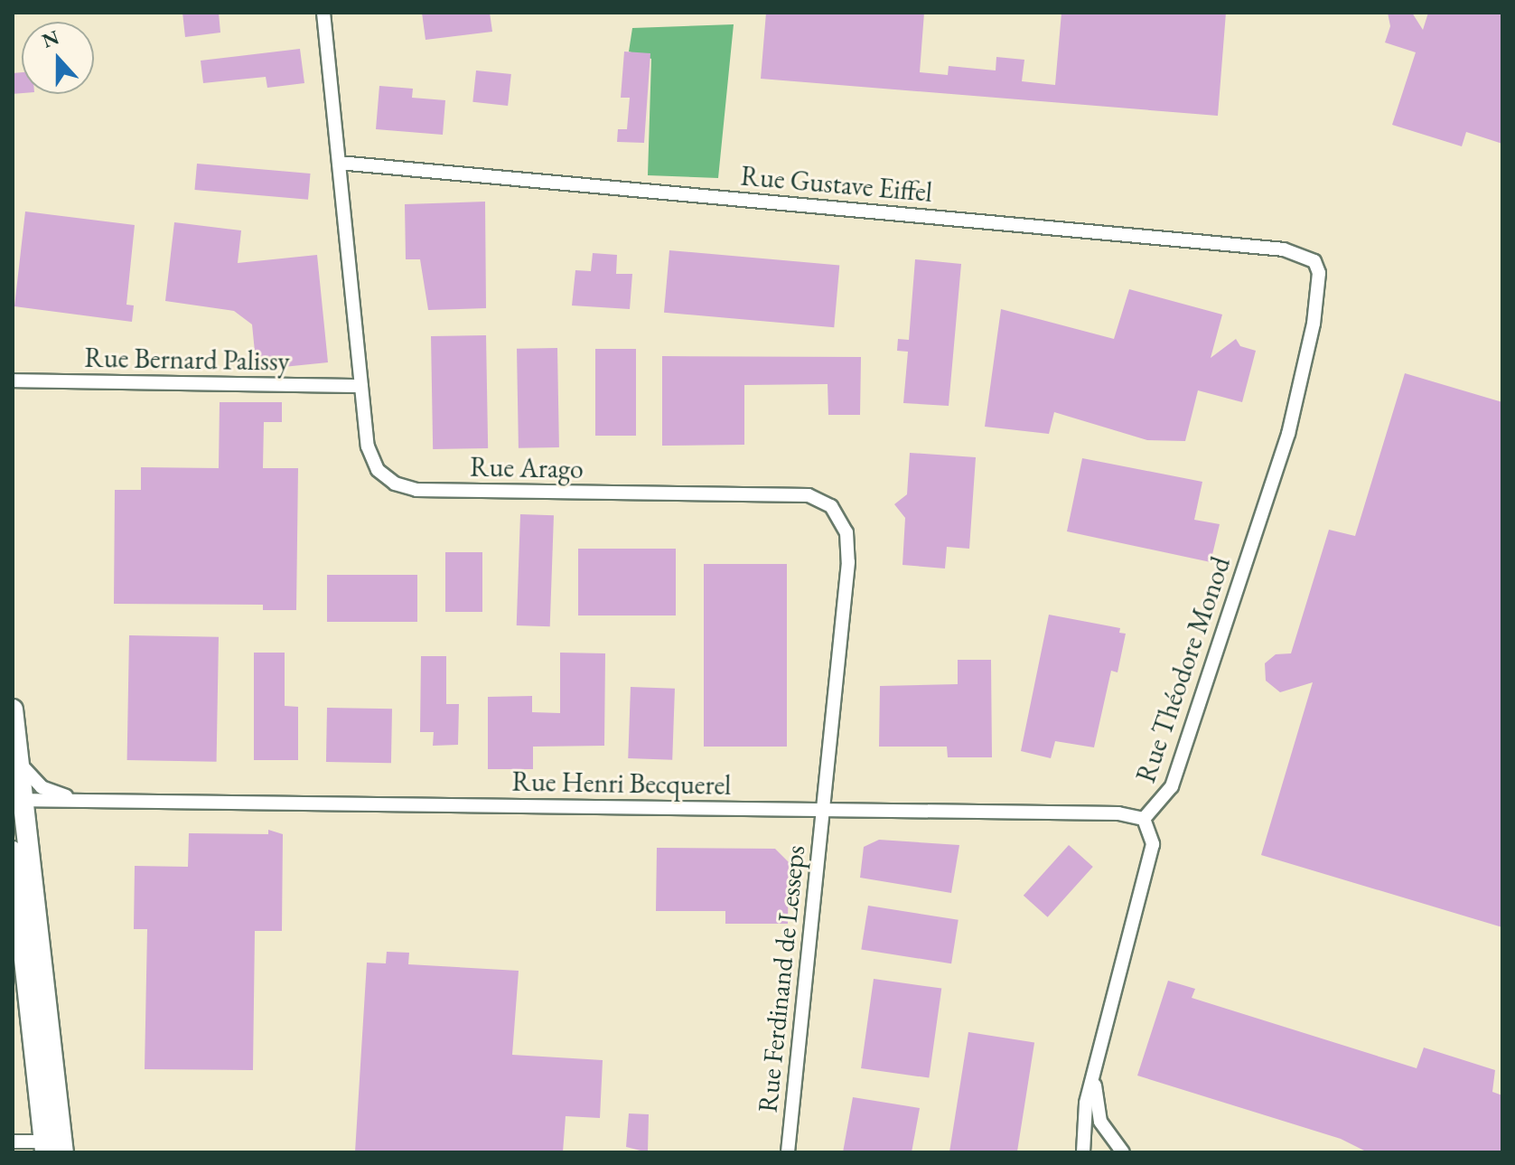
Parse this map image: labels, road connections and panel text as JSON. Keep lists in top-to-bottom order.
{
  "streets": {
    "street": [
      "Rue Gustave Eiffel",
      "Rue Bernard Palissy",
      "Rue Arago",
      "Rue Théodore Monod",
      "Rue Henri Becquerel",
      "Rue Ferdinand de Lesseps"
    ]
  },
  "crossings": [
    ["Rue Gustave Eiffel", "Rue Arago"],
    ["Rue Gustave Eiffel", "Rue Théodore Monod"],
    ["Rue Bernard Palissy", "Rue Arago"],
    ["Rue Arago", "Rue Henri Becquerel"],
    ["Rue Arago", "Rue Ferdinand de Lesseps"],
    ["Rue Théodore Monod", "Rue Henri Becquerel"],
    ["Rue Henri Becquerel", "Rue Ferdinand de Lesseps"]
  ],
  "north": "top"
}
